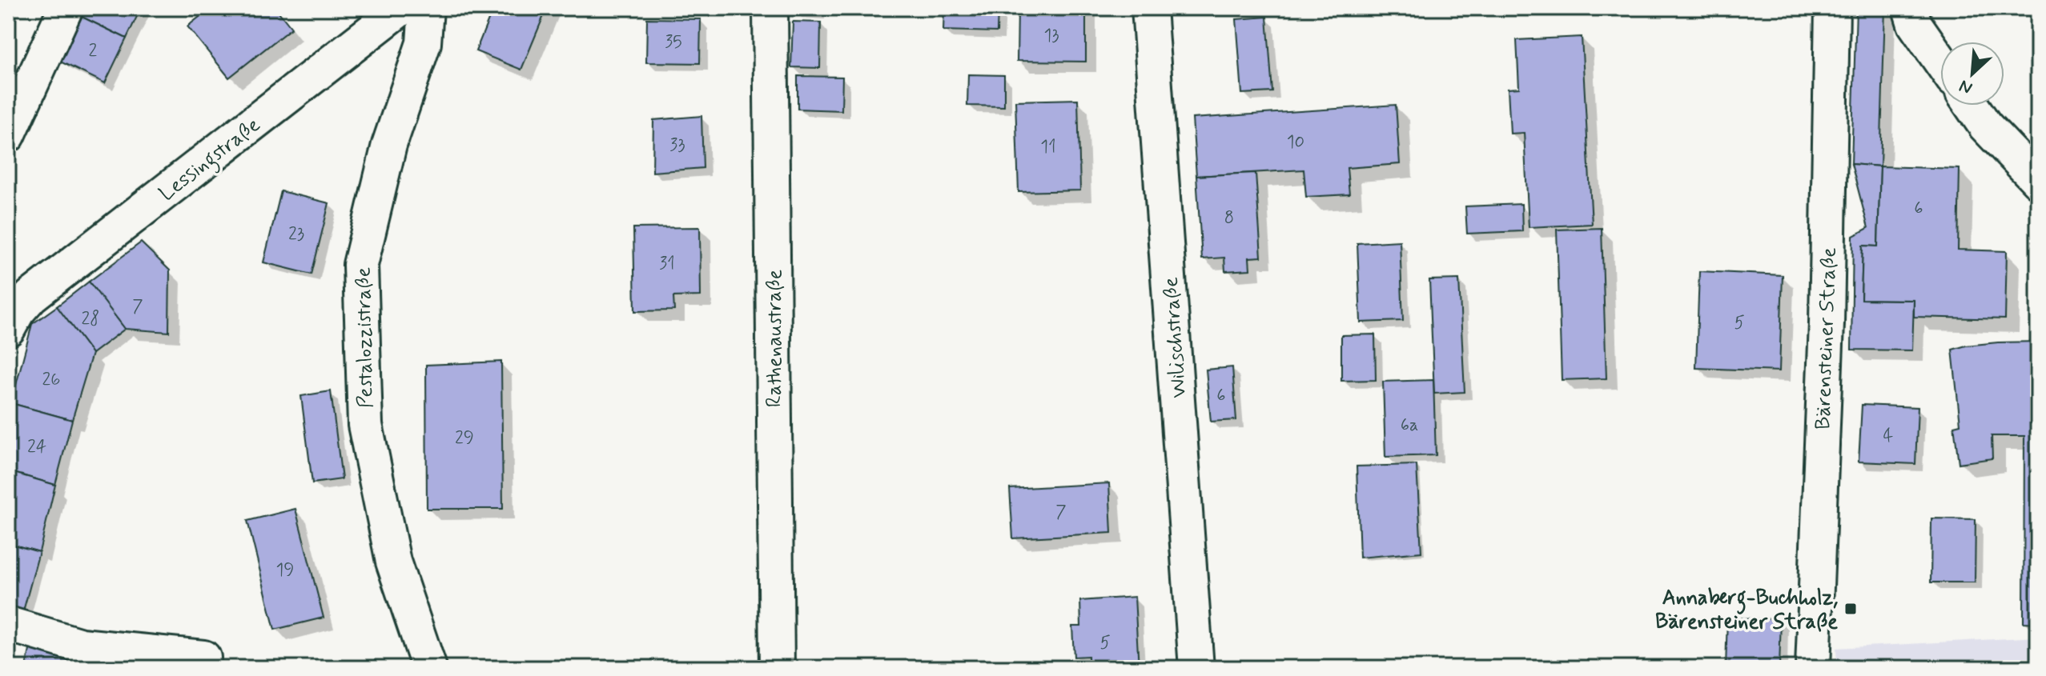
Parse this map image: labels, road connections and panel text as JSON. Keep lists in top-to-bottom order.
{
  "streets": {
    "street": [
      "Lessingstraße",
      "Pestalozzistraße",
      "Wilischstraße",
      "Rathenaustraße",
      "Bärensteiner Straße"
    ]
  },
  "places": {
    "transit": ["Annaberg-Buchholz, Bärensteiner Straße"]
  },
  "house_numbers": [
    "13",
    "35",
    "2",
    "10",
    "33",
    "11",
    "6",
    "8",
    "23",
    "31",
    "7",
    "28",
    "5",
    "26",
    "6",
    "6a",
    "4",
    "29",
    "24",
    "7",
    "19",
    "5"
  ],
  "north": "bottom left"
}
